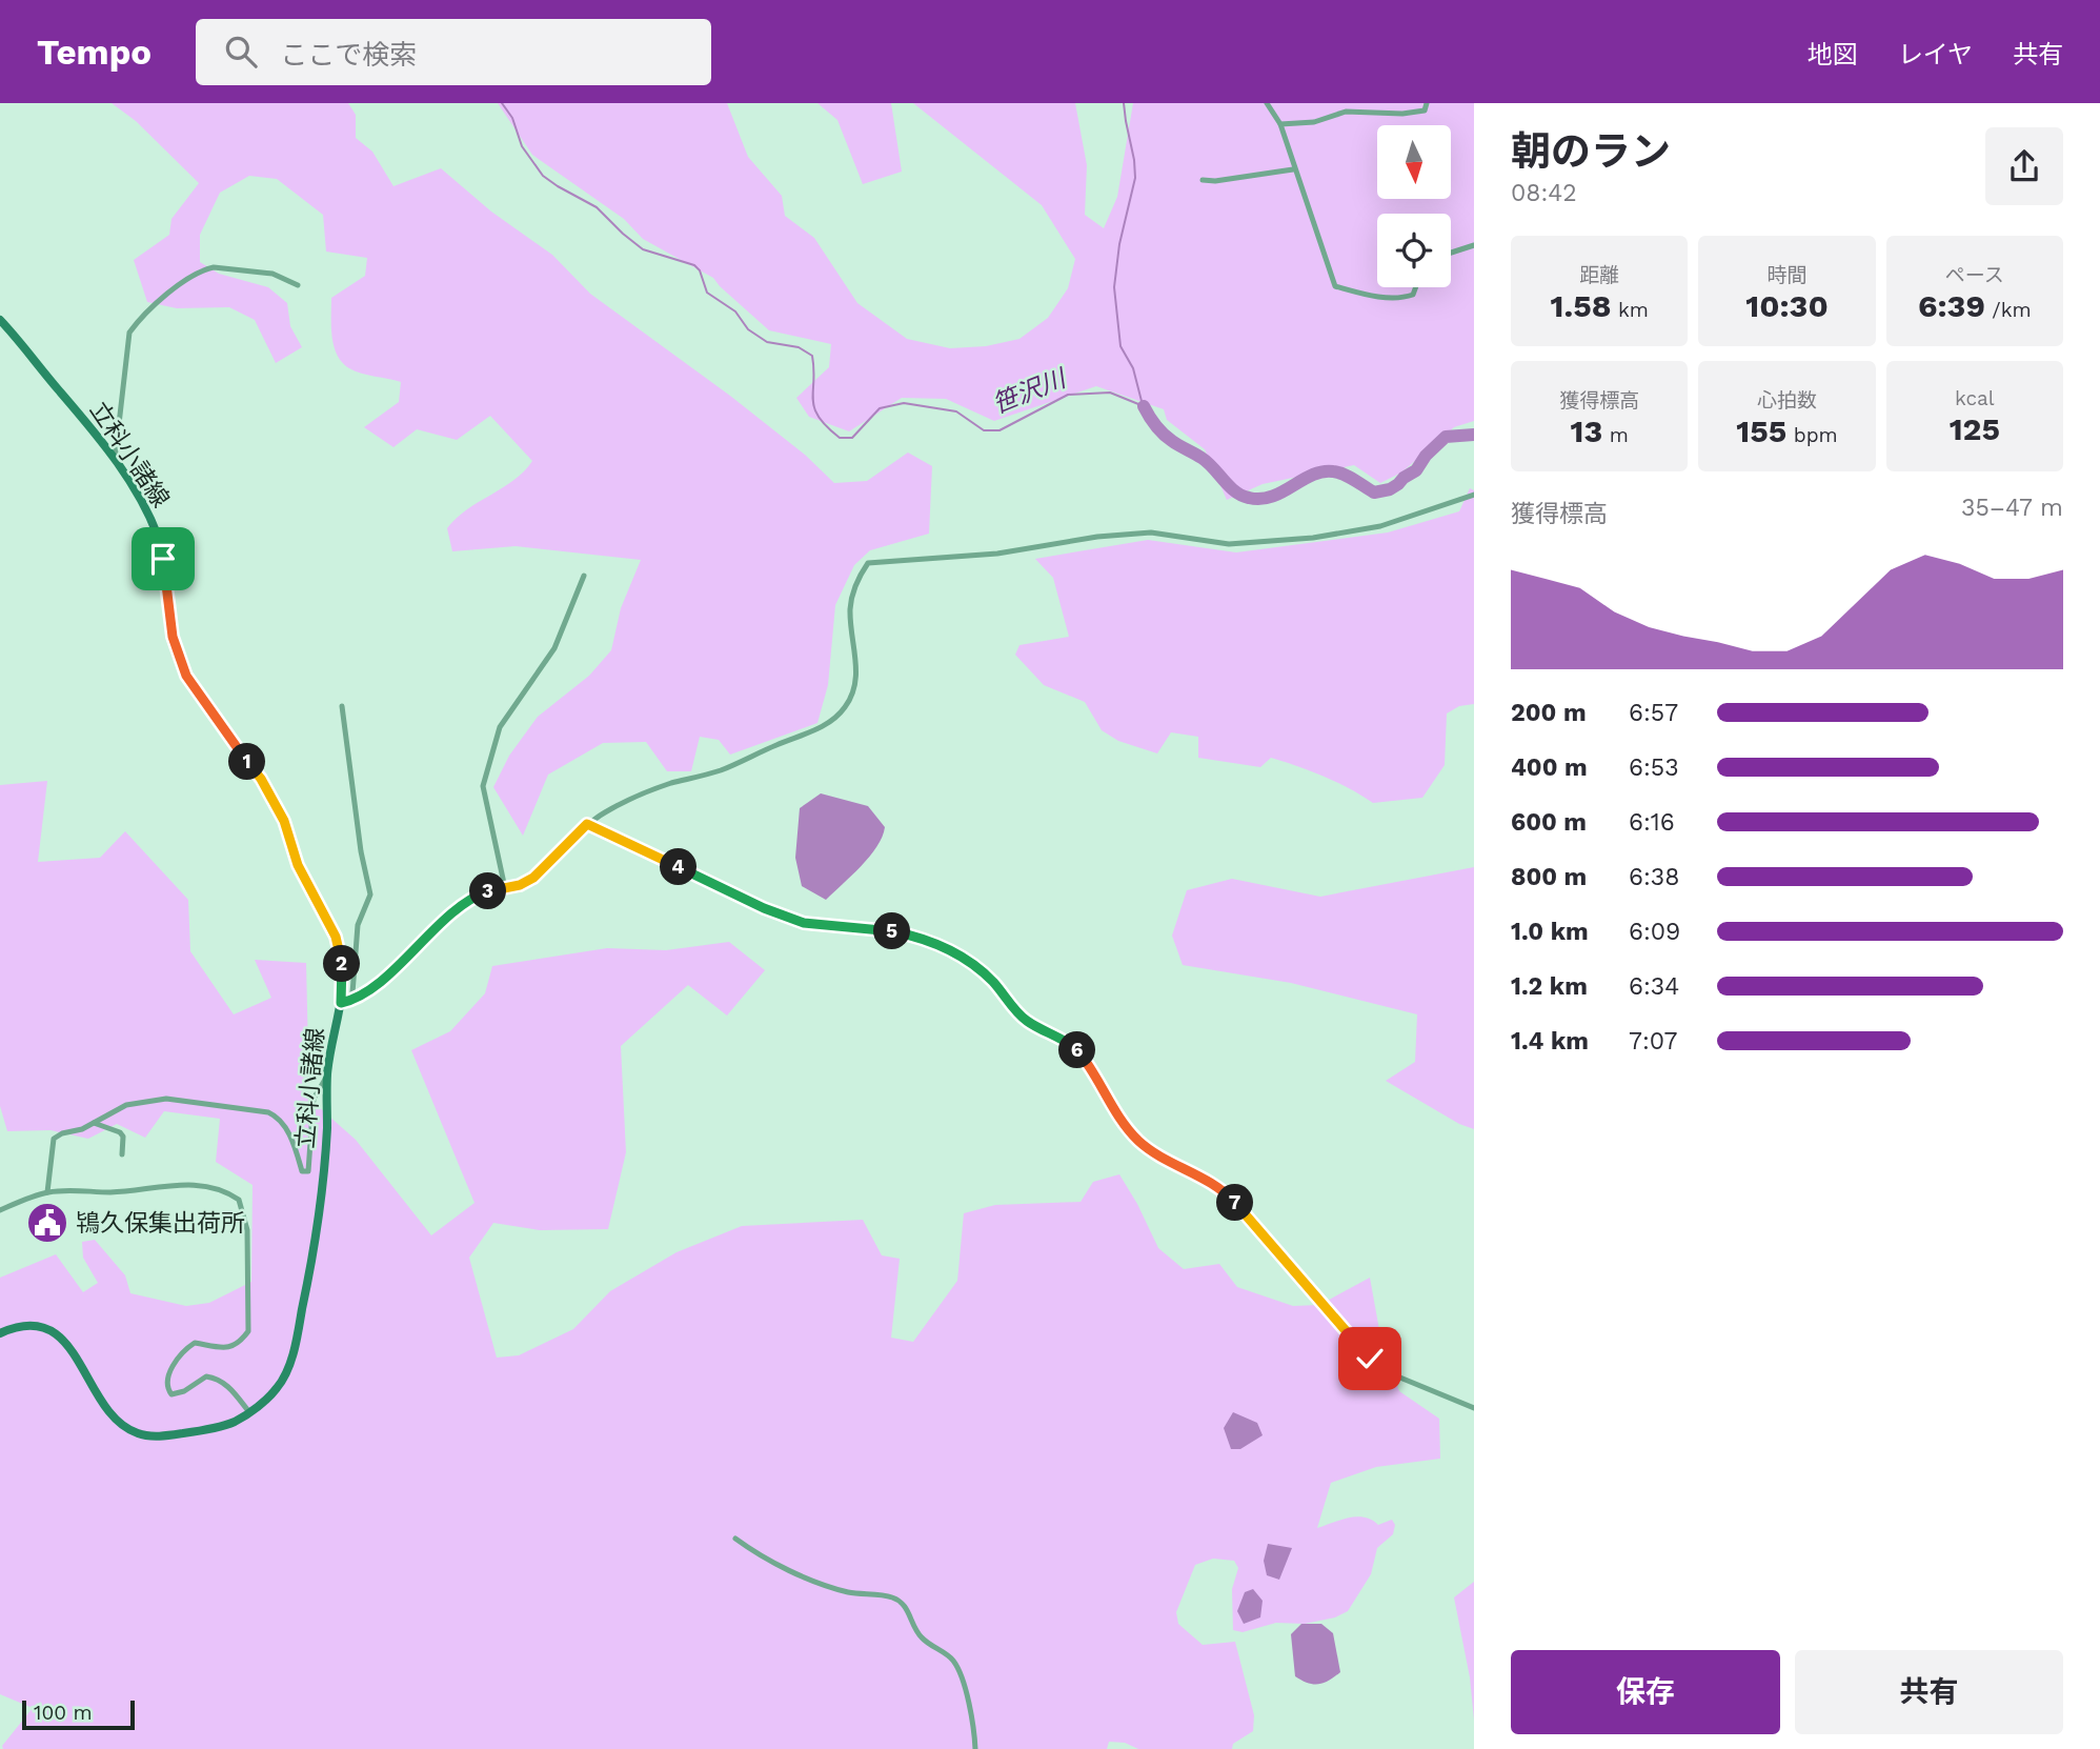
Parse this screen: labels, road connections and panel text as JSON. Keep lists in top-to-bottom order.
{
  "streets": {
    "main road": ["立科小諸線"]
  },
  "water": ["笹沢川"],
  "places": {
    "public building": ["鴇久保集出荷所"]
  },
  "scale_bar": "100 m",
  "north": "bottom",
  "page": {
    "header": "Tempo",
    "search": "ここで検索",
    "nav": ["地図", "レイヤ", "共有"],
    "heading": ["朝のラン", "08:42"],
    "stats": [
      ["距離", "1.58 km"],
      ["時間", "10:30"],
      ["ペース", "6:39 /km"],
      ["獲得標高", "13 m"],
      ["心拍数", "155 bpm"],
      ["kcal", "125"]
    ],
    "chart": ["獲得標高", "35–47 m"],
    "list": [
      {
        "name": "200 m",
        "note": "6:57"
      },
      {
        "name": "400 m",
        "note": "6:53"
      },
      {
        "name": "600 m",
        "note": "6:16"
      },
      {
        "name": "800 m",
        "note": "6:38"
      },
      {
        "name": "1.0 km",
        "note": "6:09"
      },
      {
        "name": "1.2 km",
        "note": "6:34"
      },
      {
        "name": "1.4 km",
        "note": "7:07"
      }
    ],
    "pins": [
      "1",
      "4",
      "3",
      "5",
      "2",
      "6",
      "7"
    ],
    "buttons": ["保存", "共有"],
    "scale": "100 m"
  }
}
